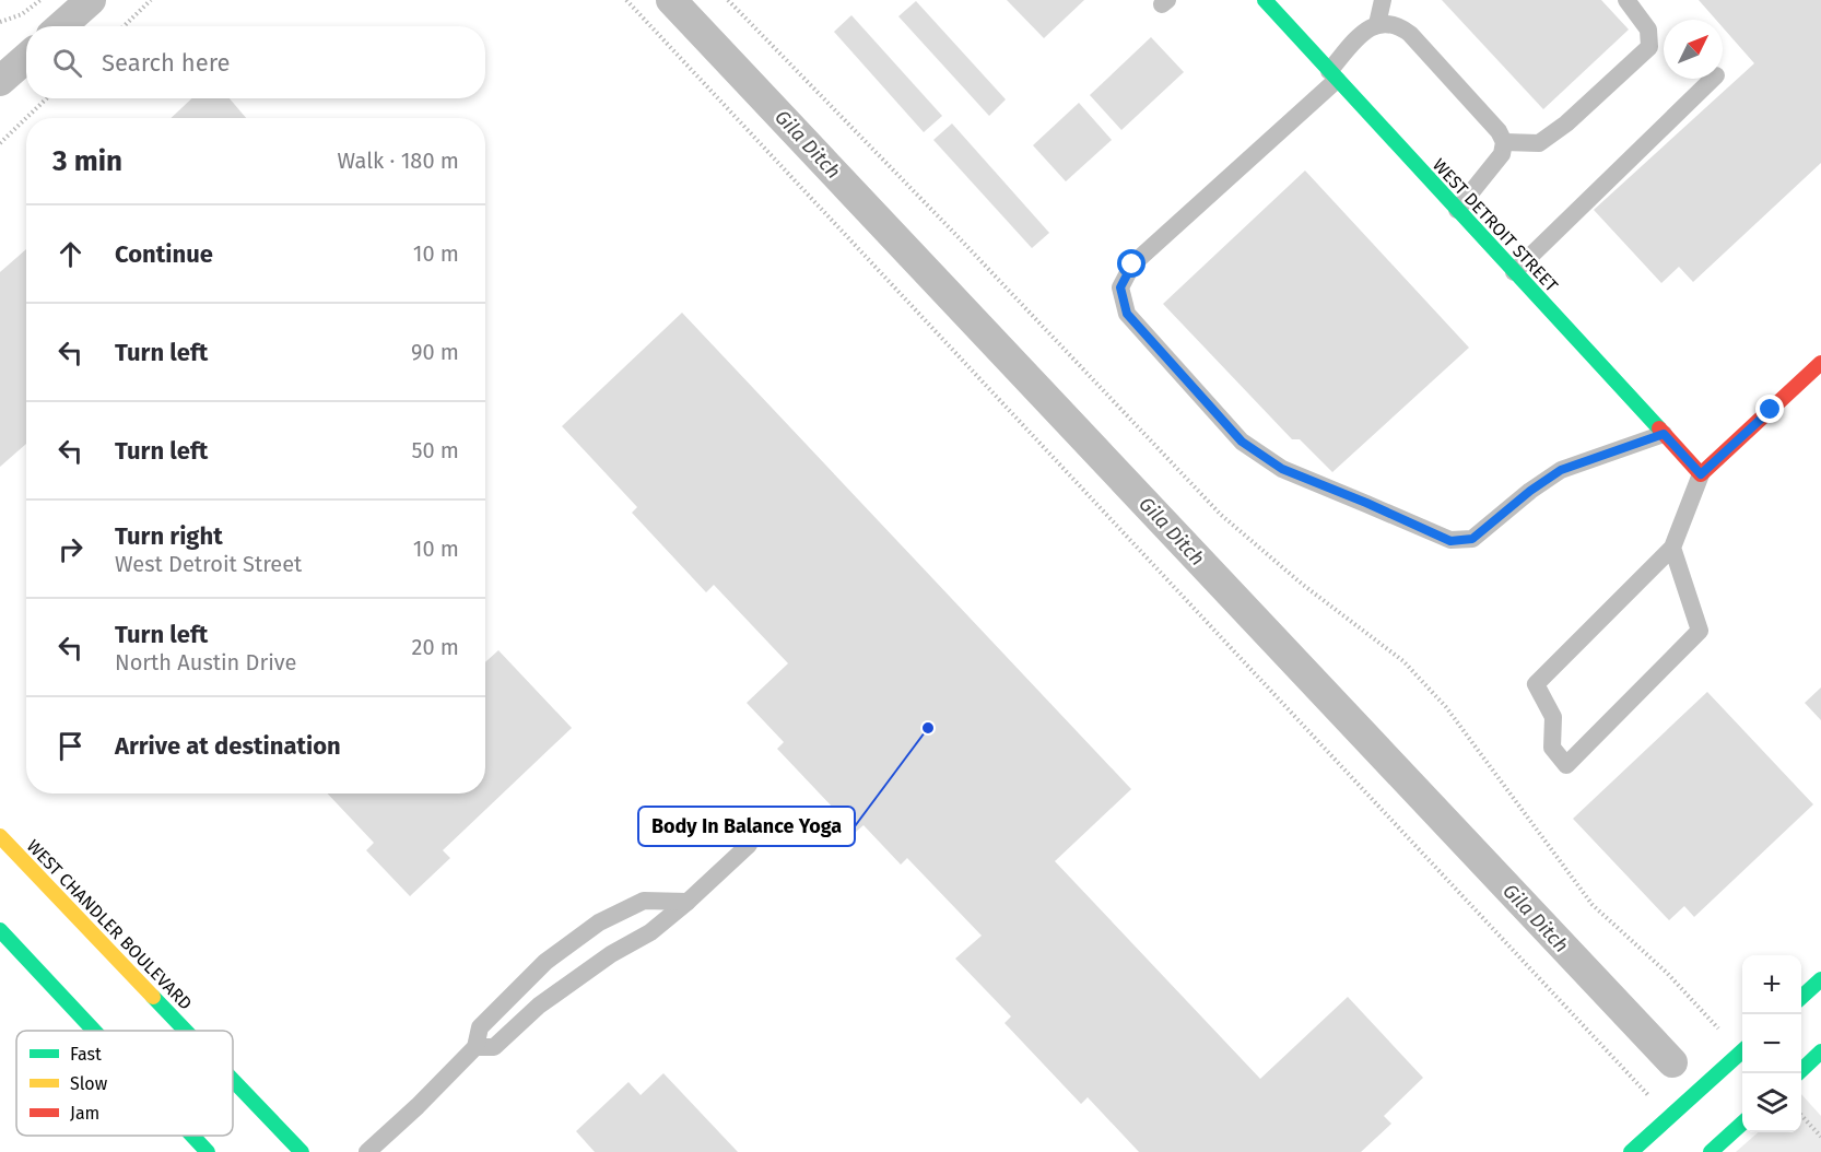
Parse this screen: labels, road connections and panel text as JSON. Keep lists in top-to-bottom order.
{
  "streets": {
    "main road": ["WEST DETROIT STREET", "WEST CHANDLER BOULEVARD"]
  },
  "water": ["Gila Ditch"],
  "places": ["Body In Balance Yoga"],
  "legend": ["Fast", "Slow", "Jam"],
  "north": "top right",
  "page": {
    "search": "Search here",
    "heading": ["3 min", "Walk · 180 m"],
    "list": [
      ["Continue", "10 m"],
      ["Turn left", "90 m"],
      ["Turn left", "50 m"],
      ["Turn right", "West Detroit Street", "10 m"],
      ["Turn left", "North Austin Drive", "20 m"],
      "Arrive at destination"
    ],
    "map_buttons": ["+", "−"]
  }
}
